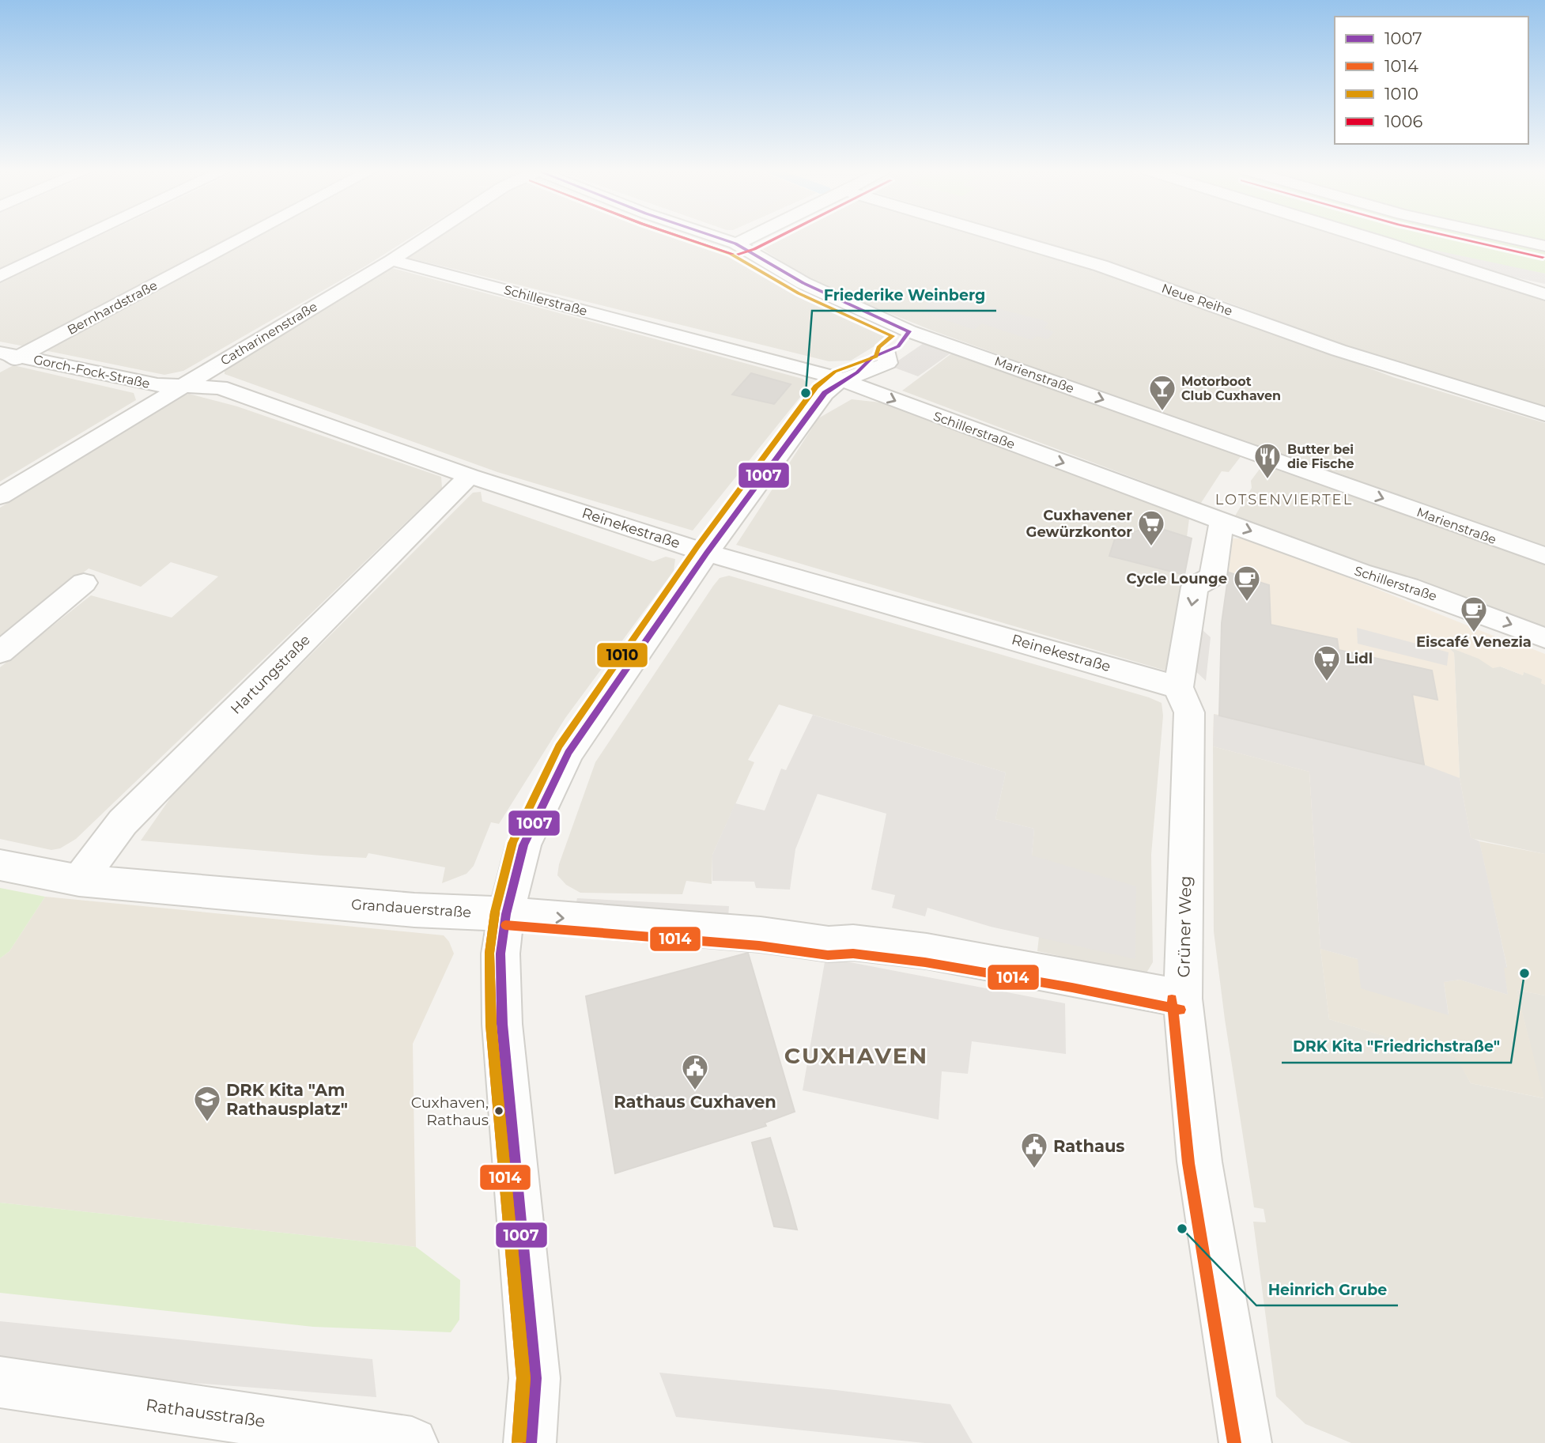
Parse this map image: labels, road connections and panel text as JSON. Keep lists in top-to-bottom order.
{
  "streets": {
    "street": [
      "Neue Reihe",
      "Schillerstraße",
      "Bernhardstraße",
      "Catharinenstraße",
      "Gorch-Fock-Straße",
      "Marienstraße",
      "Reinekestraße",
      "Hartungstraße",
      "Grandauerstraße",
      "Grüner Weg",
      "Rathausstraße"
    ]
  },
  "crossings": [
    ["Schillerstraße", "Catharinenstraße"],
    ["Bernhardstraße", "Gorch-Fock-Straße"],
    ["Catharinenstraße", "Gorch-Fock-Straße"],
    ["Catharinenstraße", "Reinekestraße"],
    ["Gorch-Fock-Straße", "Reinekestraße"],
    ["Reinekestraße", "Hartungstraße"],
    ["Reinekestraße", "Grüner Weg"],
    ["Hartungstraße", "Grandauerstraße"],
    ["Grandauerstraße", "Grüner Weg"]
  ],
  "one_way": ["Schillerstraße", "Marienstraße", "Grandauerstraße"],
  "districts": ["LOTSENVIERTEL", "CUXHAVEN"],
  "places": {
    "other": [
      "Friederike Weinberg",
      "DRK Kita \"Friedrichstraße\"",
      "Cuxhaven, Rathaus",
      "Heinrich Grube"
    ],
    "bar": ["Motorboot Club Cuxhaven"],
    "restaurant": ["Butter bei die Fische"],
    "supermarket": ["Cuxhavener Gewürzkontor", "Lidl"],
    "cafe": ["Cycle Lounge", "Eiscafé Venezia"],
    "public building": ["Rathaus Cuxhaven", "Rathaus"],
    "school or university": ["DRK Kita \"Am Rathausplatz\""]
  },
  "lines": [
    "transit line 1007",
    "transit line 1010",
    "transit line 1006",
    "transit line 1014"
  ],
  "legend": [
    "1007",
    "1014",
    "1010",
    "1006"
  ]
}
